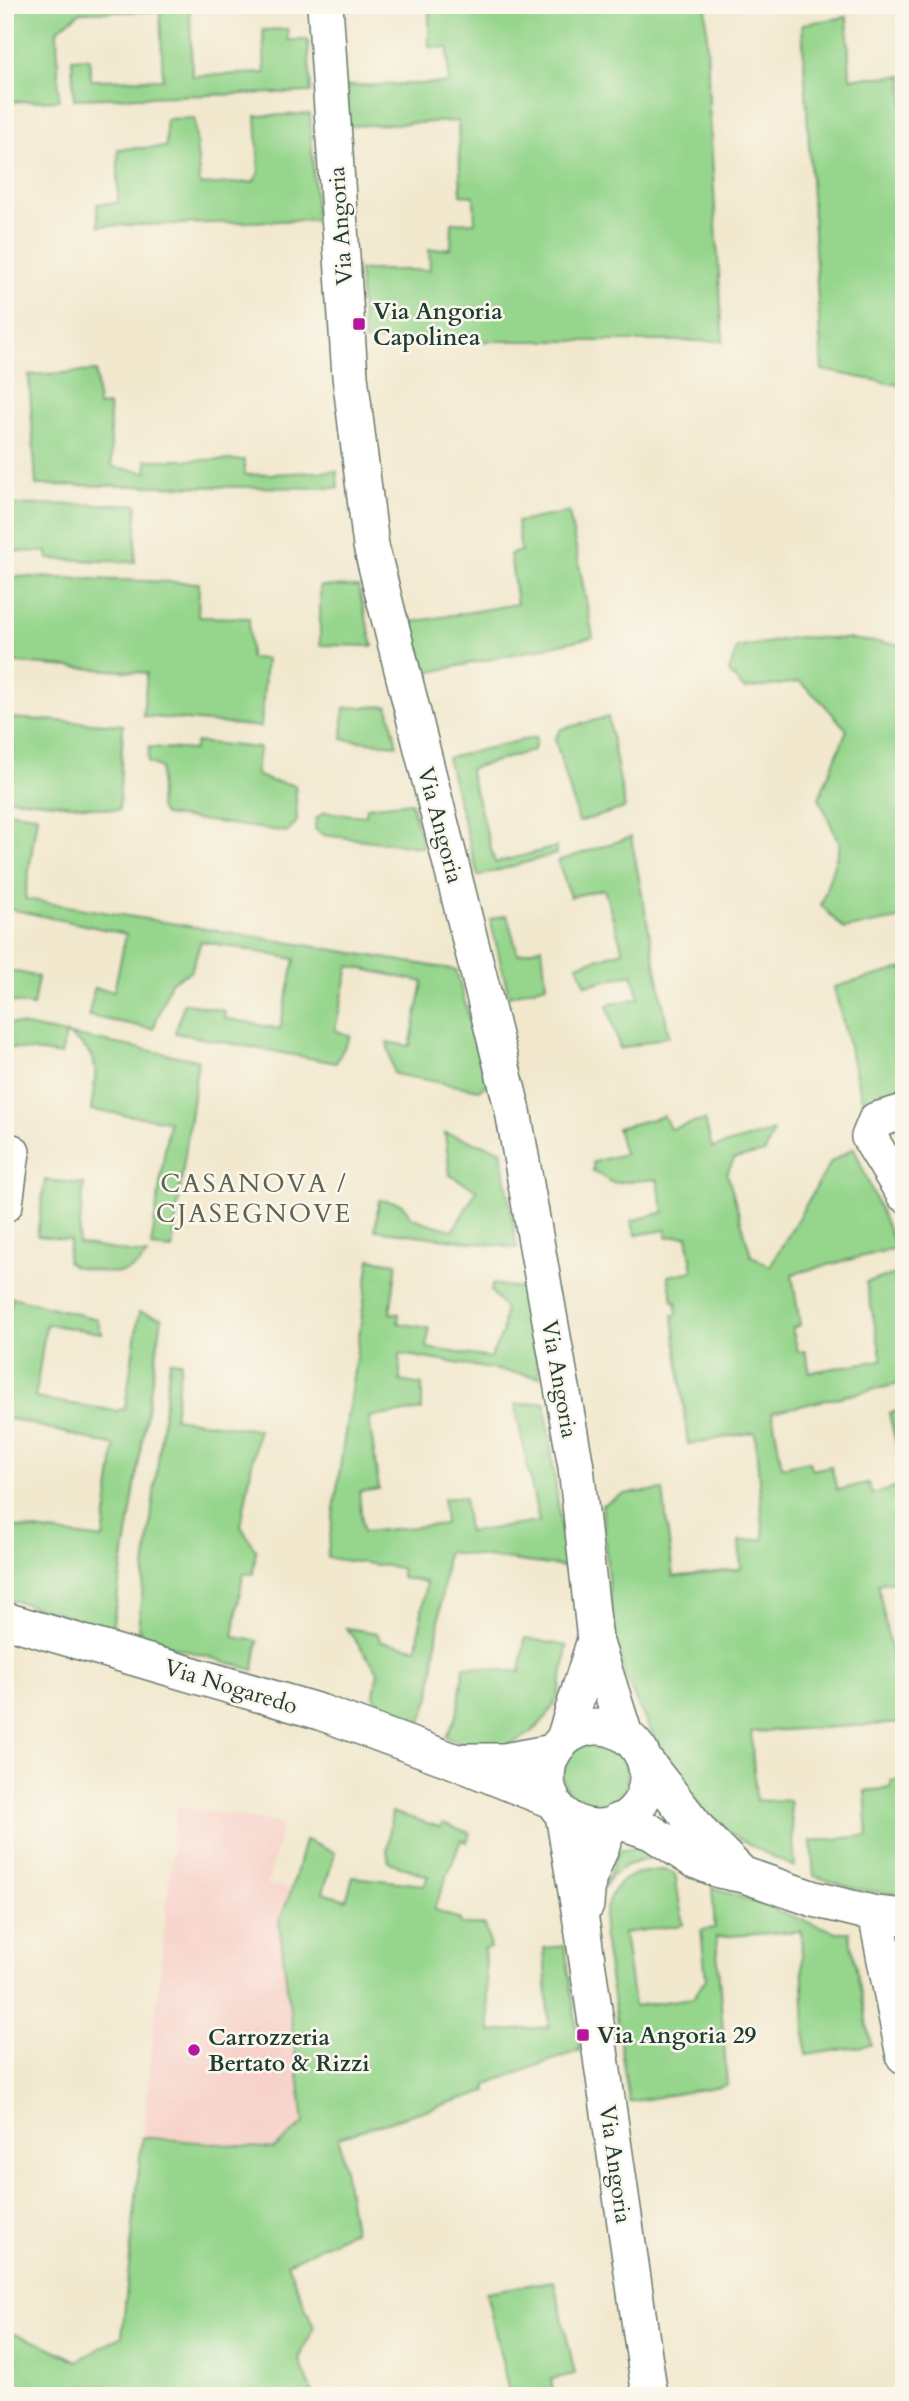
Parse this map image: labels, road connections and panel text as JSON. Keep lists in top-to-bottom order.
{
  "streets": {
    "street": ["Via Angoria", "Via Nogaredo"]
  },
  "crossings": [
    ["Via Angoria", "Via Nogaredo"]
  ],
  "districts": ["CASANOVA / CJASEGNOVE"],
  "places": {
    "transit": ["Via Angoria Capolinea", "Via Angoria 29"],
    "other": ["Carrozzeria Bertato & Rizzi"]
  }
}
